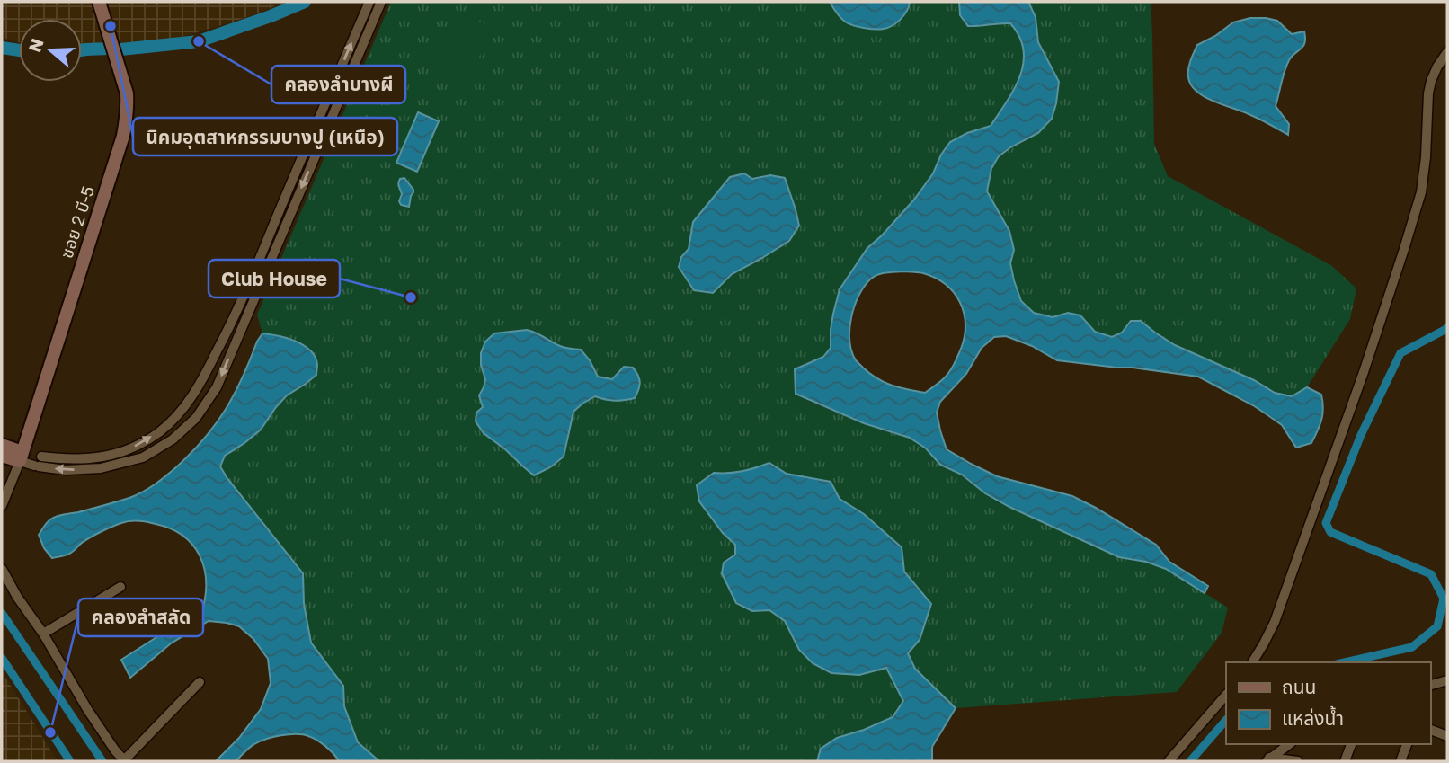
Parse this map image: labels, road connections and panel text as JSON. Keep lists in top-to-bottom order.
{
  "streets": {
    "street": ["ซอย 2 บี-5"]
  },
  "places": [
    "นิคมอุตสาหกรรมบางปู (เหนือ)",
    "คลองลำบางผี",
    "Club House",
    "คลองลำสลัด"
  ],
  "legend": ["ถนน", "แหล่งน้ำ"],
  "north": "left"
}
